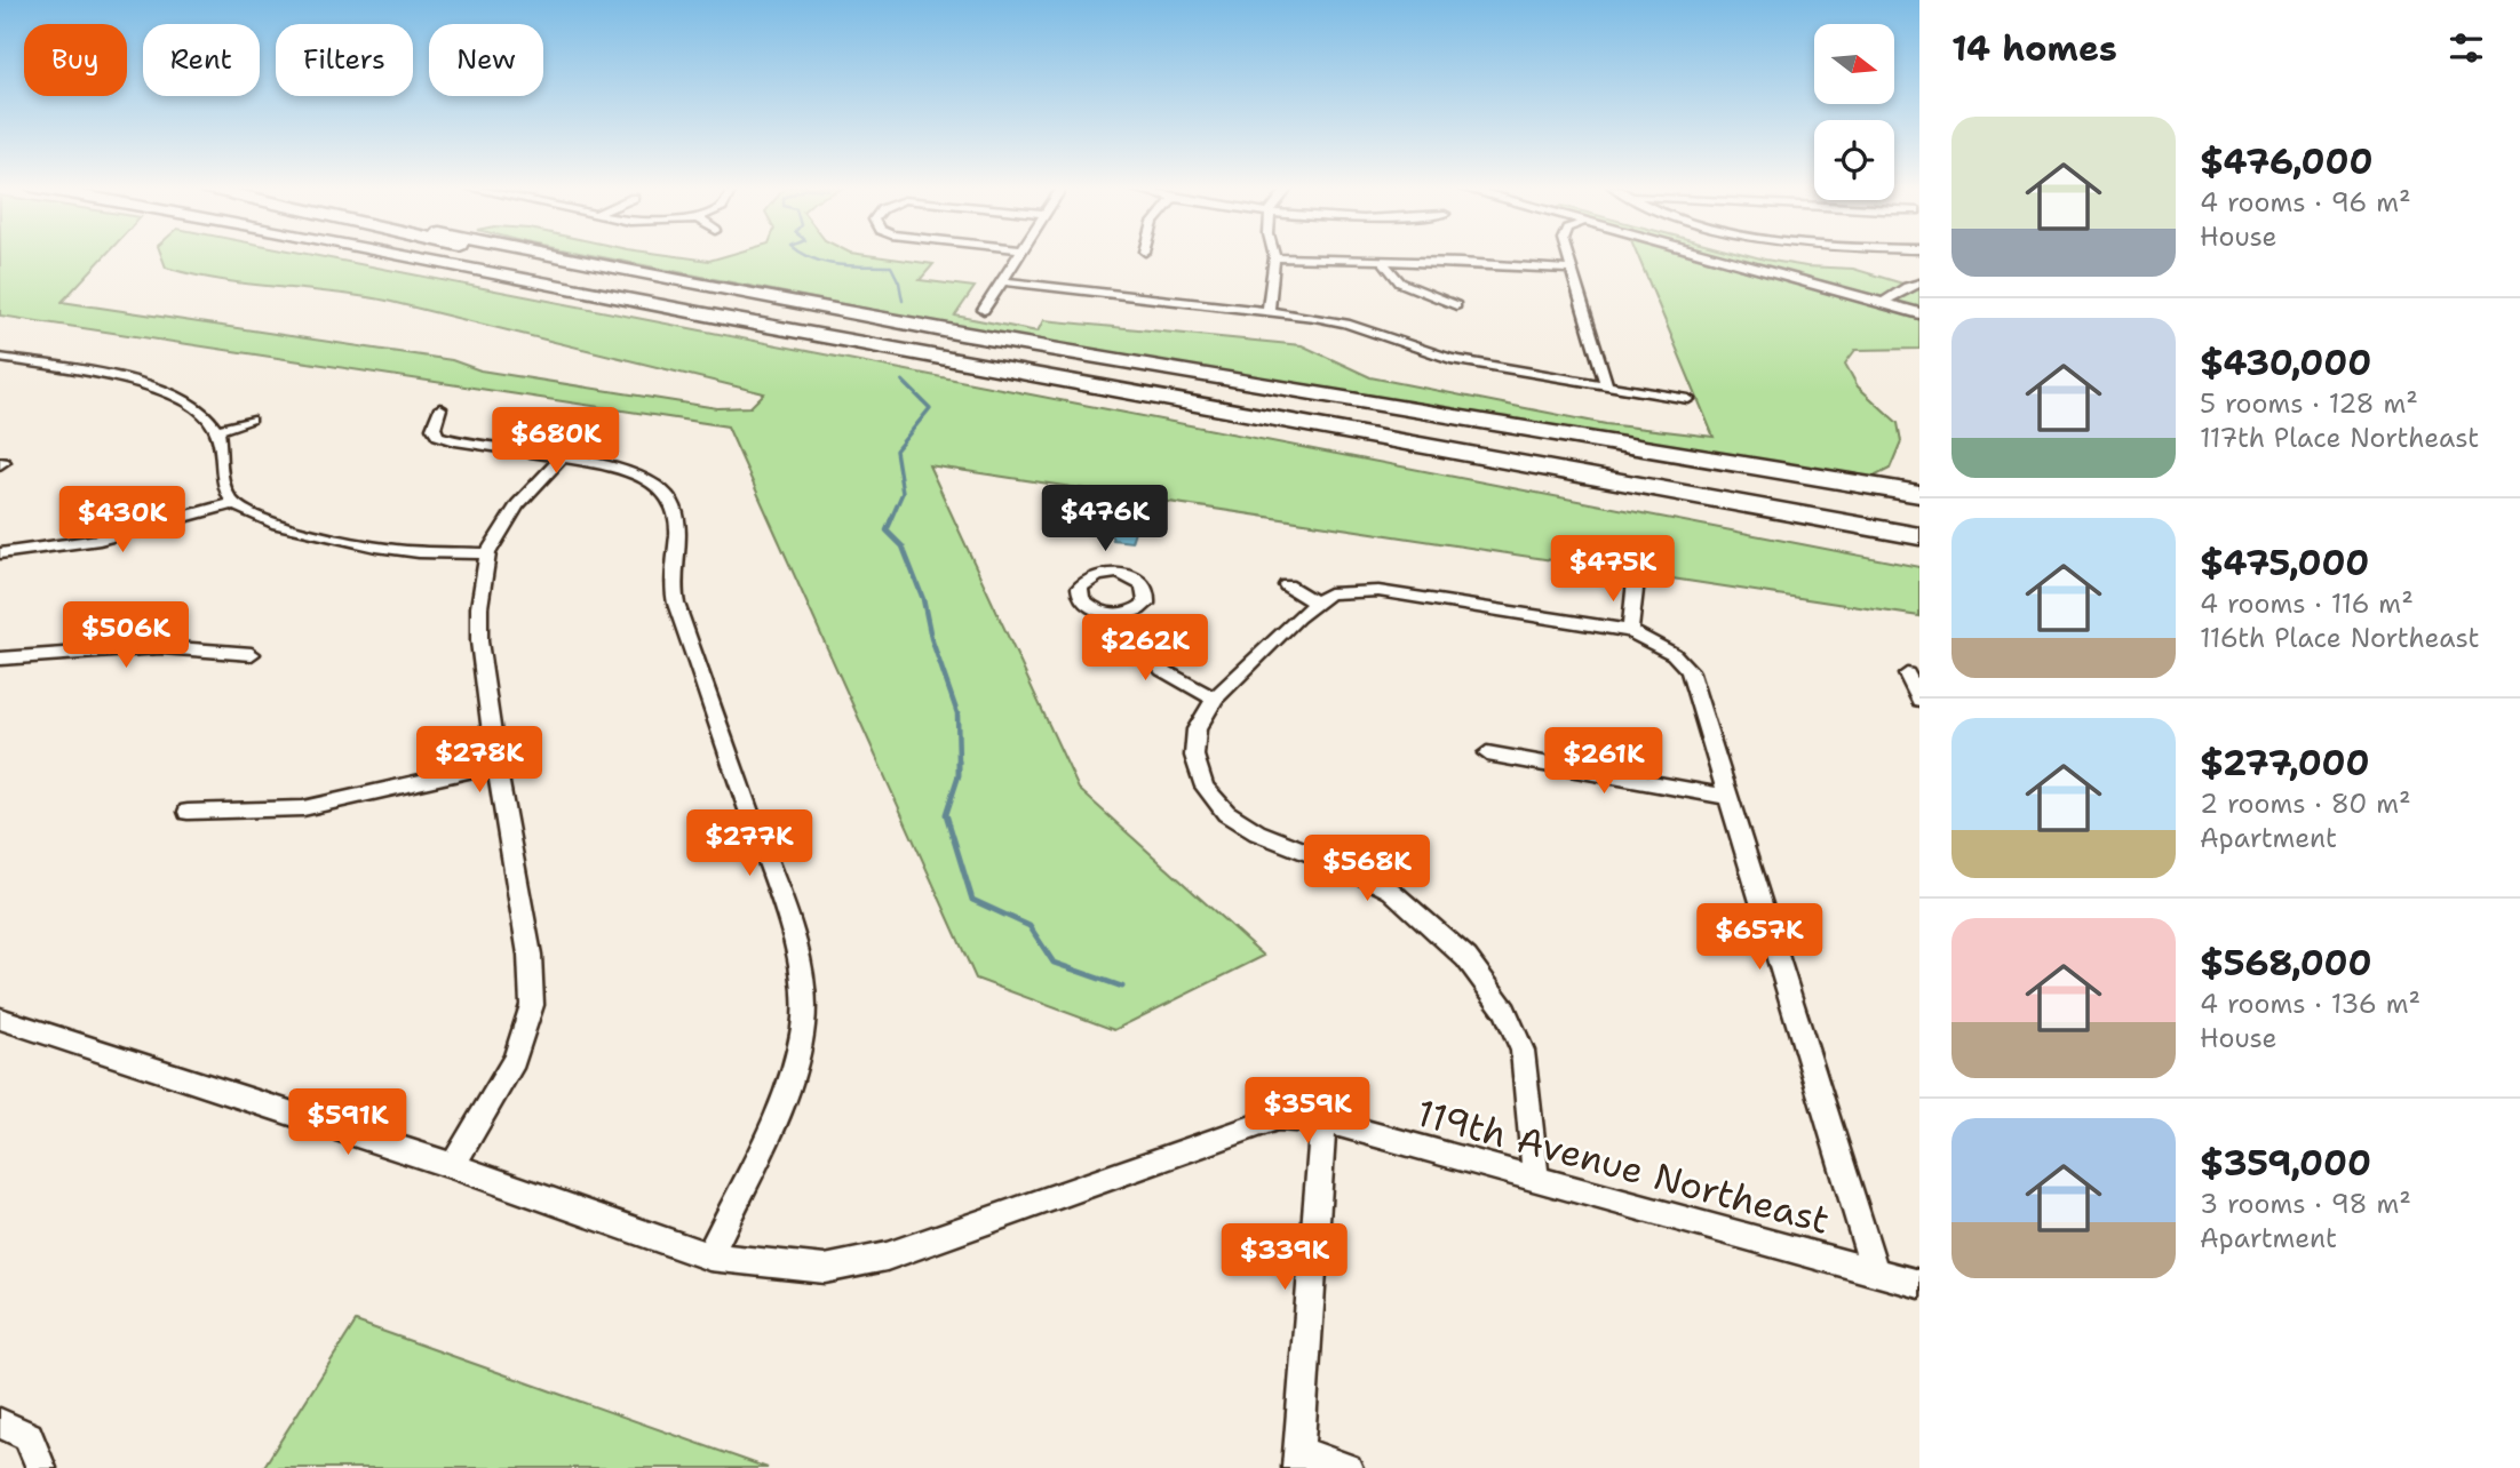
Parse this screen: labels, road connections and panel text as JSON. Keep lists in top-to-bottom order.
{
  "streets": {
    "street": ["119th Avenue Northeast"]
  },
  "north": "right",
  "page": {
    "heading": "14 homes",
    "chip": [
      "Buy",
      "Rent",
      "Filters",
      "New"
    ],
    "list": [
      {
        "name": "$476,000",
        "note": "4 rooms · 96 m² · House"
      },
      {
        "name": "$430,000",
        "note": "5 rooms · 128 m² · 117th Place Northeast"
      },
      {
        "name": "$475,000",
        "note": "4 rooms · 116 m² · 116th Place Northeast"
      },
      {
        "name": "$277,000",
        "note": "2 rooms · 80 m² · Apartment"
      },
      {
        "name": "$568,000",
        "note": "4 rooms · 136 m² · House"
      },
      {
        "name": "$359,000",
        "note": "3 rooms · 98 m² · Apartment"
      }
    ],
    "price": [
      "$680K",
      "$476K",
      "$430K",
      "$475K",
      "$506K",
      "$262K",
      "$278K",
      "$261K",
      "$277K",
      "$568K",
      "$657K",
      "$359K",
      "$591K",
      "$339K"
    ]
  }
}
